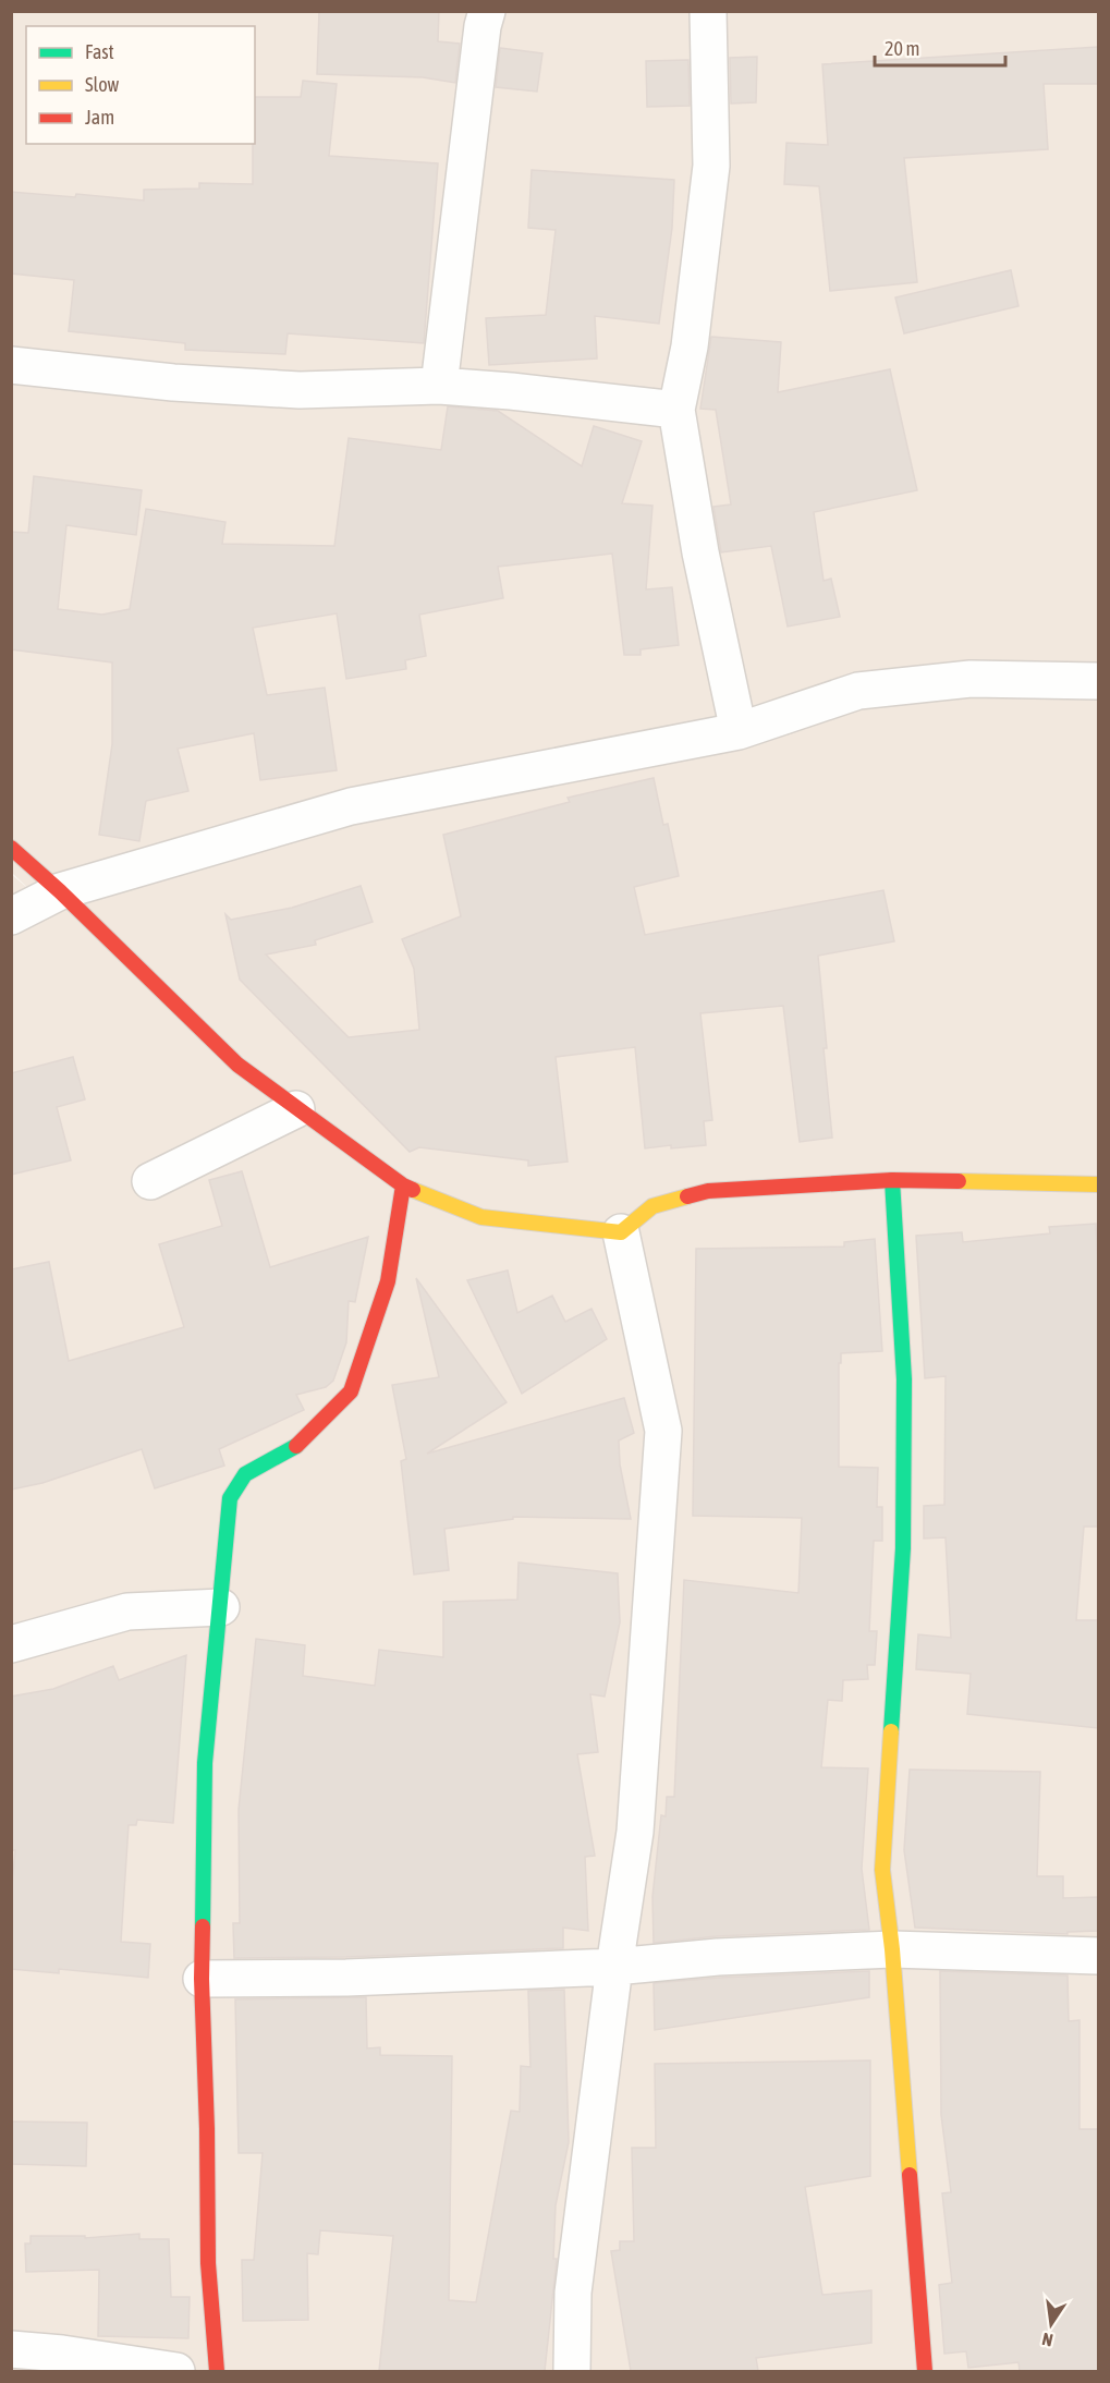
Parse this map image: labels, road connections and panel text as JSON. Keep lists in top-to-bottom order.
{
  "legend": ["Fast", "Slow", "Jam"],
  "scale_bar": "20 m",
  "north": "bottom"
}
